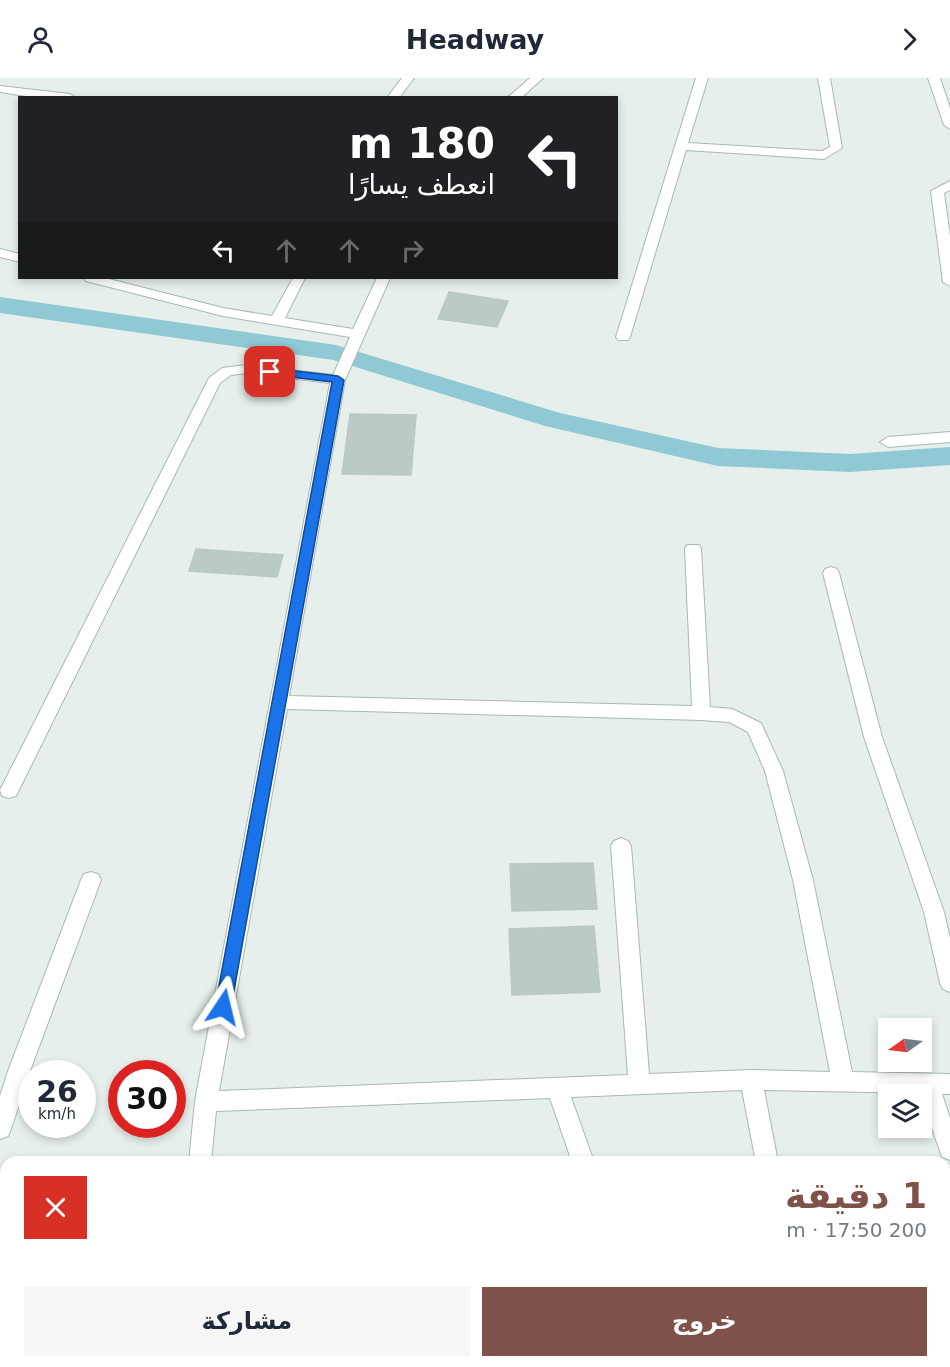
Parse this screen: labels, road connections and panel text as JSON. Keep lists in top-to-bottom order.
{
  "north": "left",
  "page": {
    "header": "Headway",
    "turn": ["180 m", "انعطف يسارًا"],
    "speed": "26 km/h",
    "limit": "30",
    "heading": ["1 دقيقة", "200 m · 17:50"],
    "buttons": ["خروج", "مشاركة"]
  }
}
